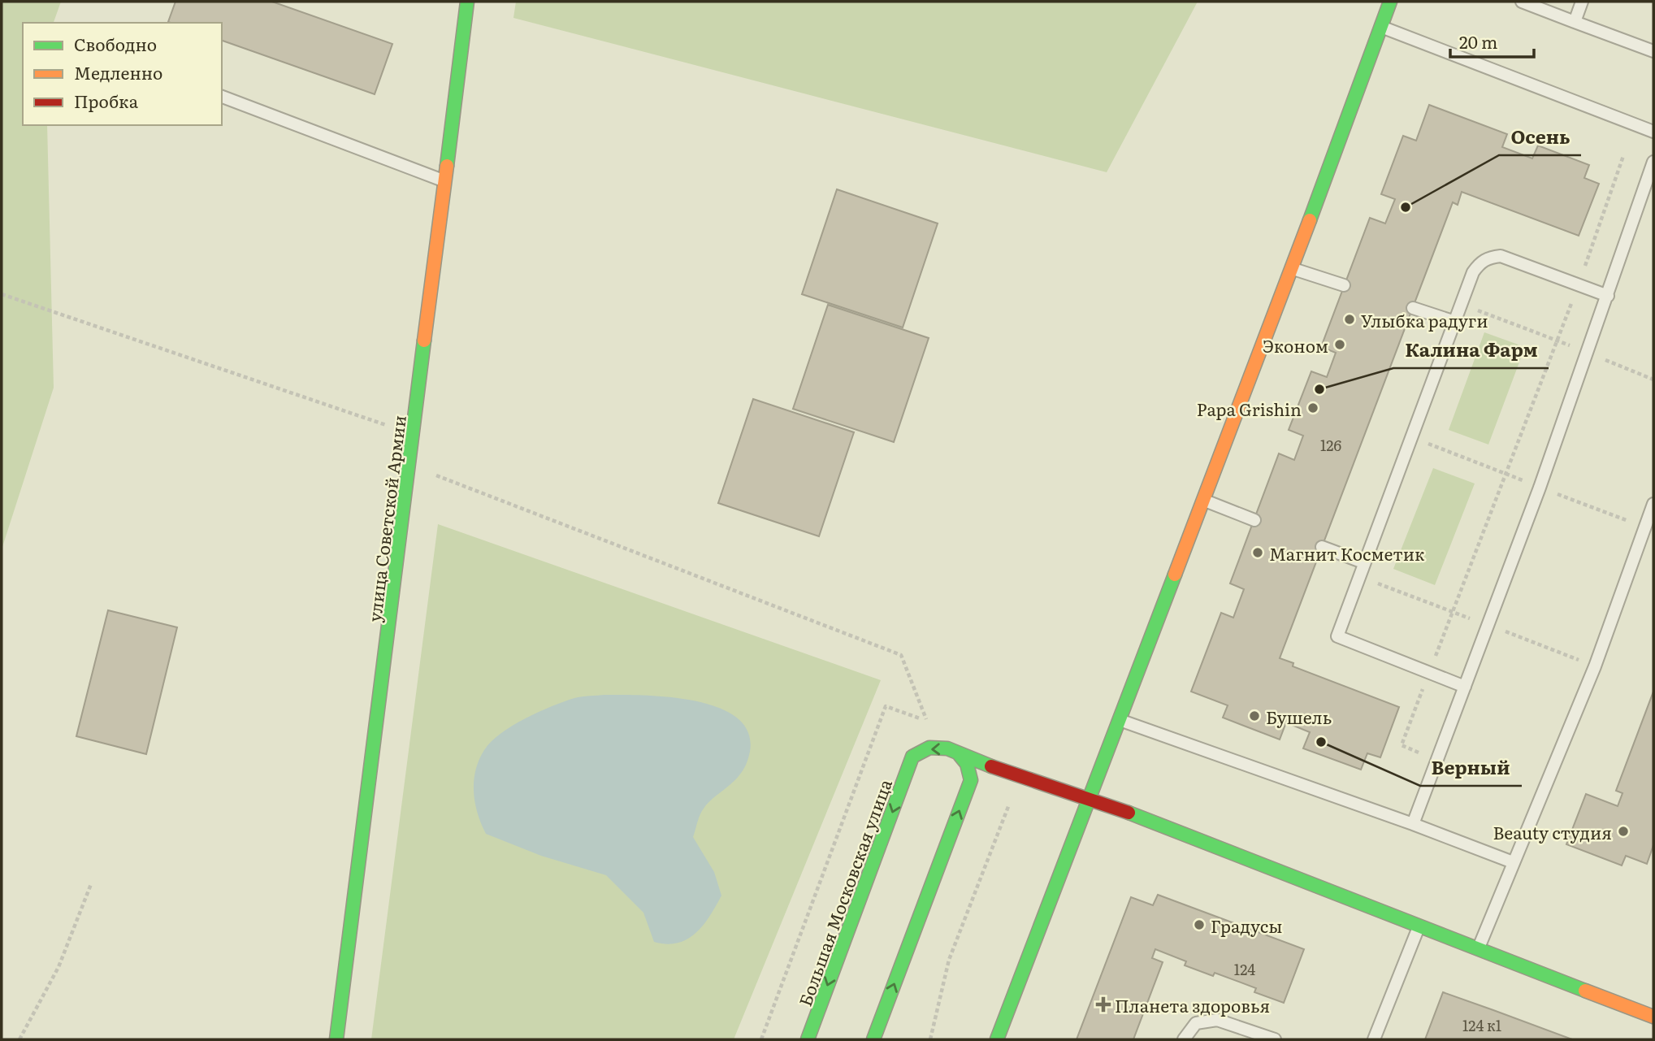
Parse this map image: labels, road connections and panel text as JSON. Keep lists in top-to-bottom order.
{
  "streets": {
    "street": ["улица Советской Армии", "Большая Московская улица"]
  },
  "places": {
    "other": [
      "Осень",
      "Улыбка радуги",
      "Эконом",
      "Калина Фарм",
      "Papa Grishin",
      "Магнит Косметик",
      "Бушель",
      "Верный",
      "Beauty студия",
      "Градусы"
    ],
    "health": ["Планета здоровья"]
  },
  "house_numbers": ["126", "124", "124 к1"],
  "legend": ["Свободно", "Медленно", "Пробка"],
  "scale_bar": "20 m"
}
